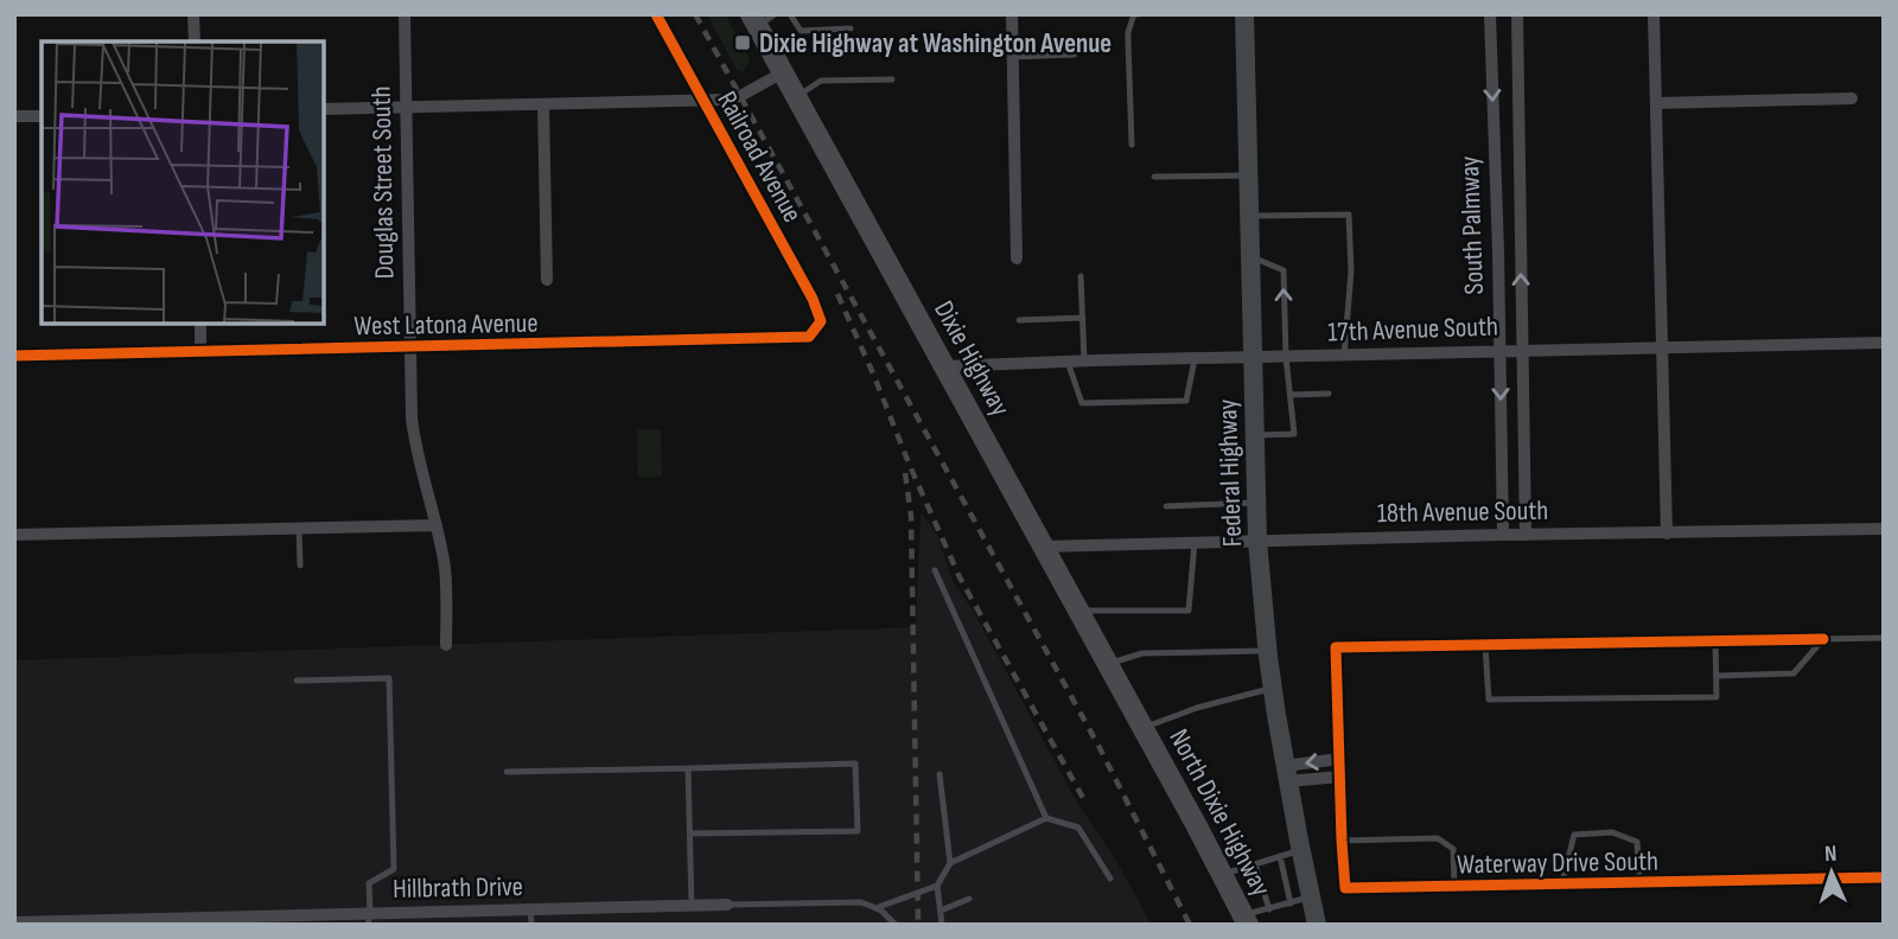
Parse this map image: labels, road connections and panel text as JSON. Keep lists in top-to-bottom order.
{
  "streets": {
    "main road": ["Dixie Highway", "Federal Highway", "North Dixie Highway"],
    "street": [
      "Railroad Avenue",
      "Douglas Street South",
      "South Palmway",
      "West Latona Avenue",
      "17th Avenue South",
      "18th Avenue South",
      "Waterway Drive South",
      "Hillbrath Drive"
    ]
  },
  "crossings": [
    ["Railroad Avenue", "West Latona Avenue"],
    ["Douglas Street South", "West Latona Avenue"],
    ["South Palmway", "17th Avenue South"],
    ["South Palmway", "18th Avenue South"],
    ["17th Avenue South", "Dixie Highway"],
    ["17th Avenue South", "Federal Highway"],
    ["Dixie Highway", "18th Avenue South"],
    ["Dixie Highway", "North Dixie Highway"],
    ["Federal Highway", "18th Avenue South"]
  ],
  "places": {
    "transit": ["Dixie Highway at Washington Avenue"]
  },
  "north": "top"
}
